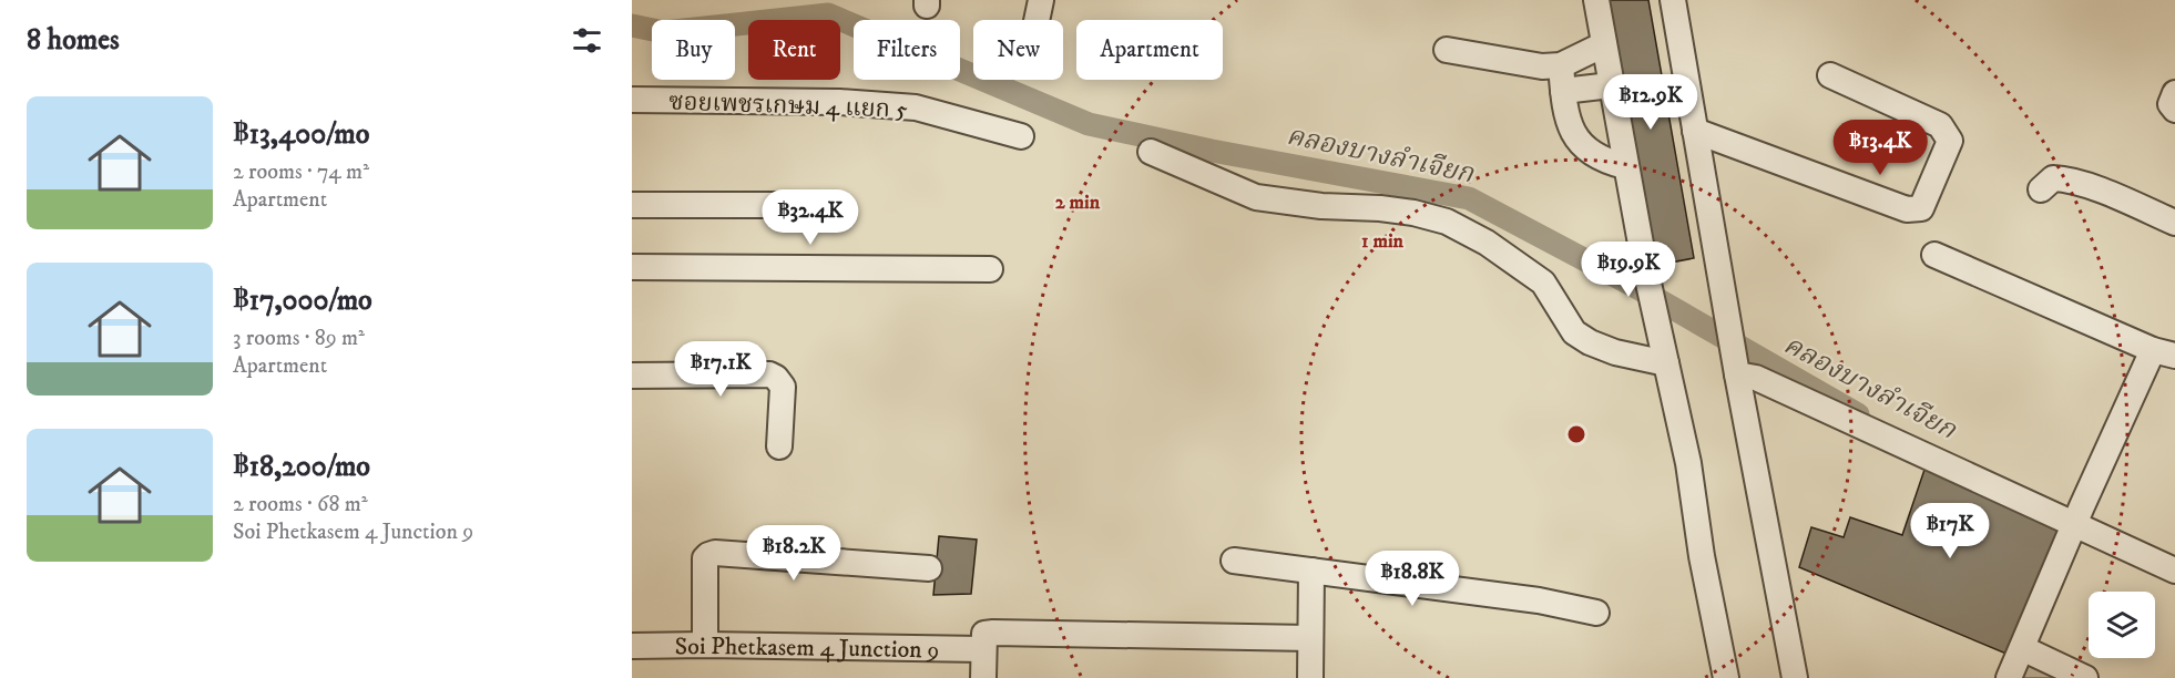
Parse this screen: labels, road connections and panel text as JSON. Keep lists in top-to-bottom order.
{
  "streets": {
    "street": ["ซอยเพชรเกษม 4 แยก 5", "Soi Phetkasem 4 Junction 9"]
  },
  "water": ["คลองบางลำเจียก"],
  "page": {
    "heading": "8 homes",
    "chip": [
      "Buy",
      "Rent",
      "Filters",
      "New",
      "Apartment"
    ],
    "price": [
      "฿12.9K",
      "฿13.4K",
      "฿32.4K",
      "฿19.9K",
      "฿17.1K",
      "฿17K",
      "฿18.2K",
      "฿18.8K"
    ],
    "list": [
      {
        "name": "฿13,400/mo",
        "note": "2 rooms · 74 m² · Apartment"
      },
      {
        "name": "฿17,000/mo",
        "note": "3 rooms · 89 m² · Apartment"
      },
      {
        "name": "฿18,200/mo",
        "note": "2 rooms · 68 m² · Soi Phetkasem 4 Junction 9"
      }
    ]
  },
  "rings": ["2 min", "1 min"]
}
